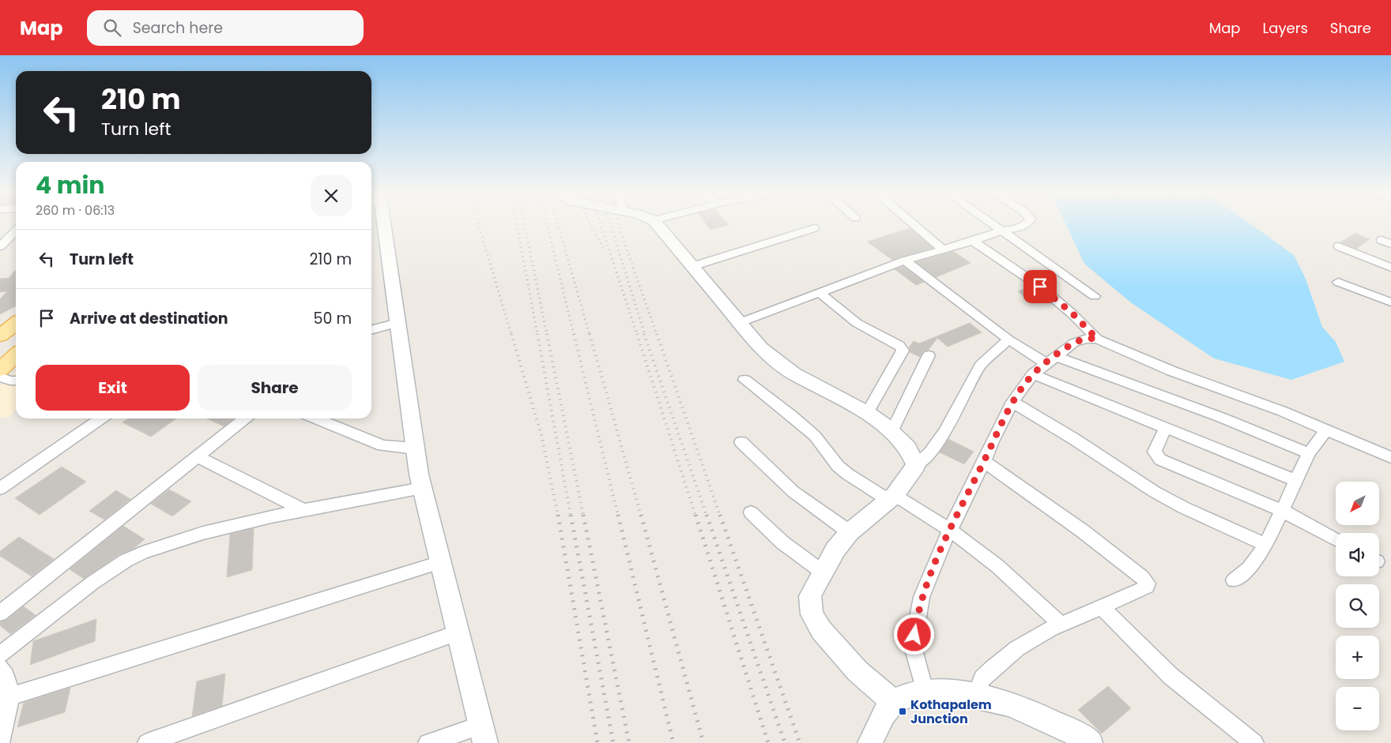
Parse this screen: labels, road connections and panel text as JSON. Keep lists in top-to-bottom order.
{
  "places": {
    "transit": ["Kothapalem Junction"]
  },
  "north": "bottom left",
  "page": {
    "header": "Map",
    "search": "Search here",
    "nav": ["Map", "Layers", "Share"],
    "turn": ["210 m", "Turn left"],
    "heading": ["4 min", "260 m · 06:13"],
    "list": [
      {
        "name": "Turn left",
        "value": "210 m"
      },
      {
        "name": "Arrive at destination",
        "value": "50 m"
      }
    ],
    "buttons": ["Exit", "Share"],
    "map_buttons": ["+", "−"]
  }
}
